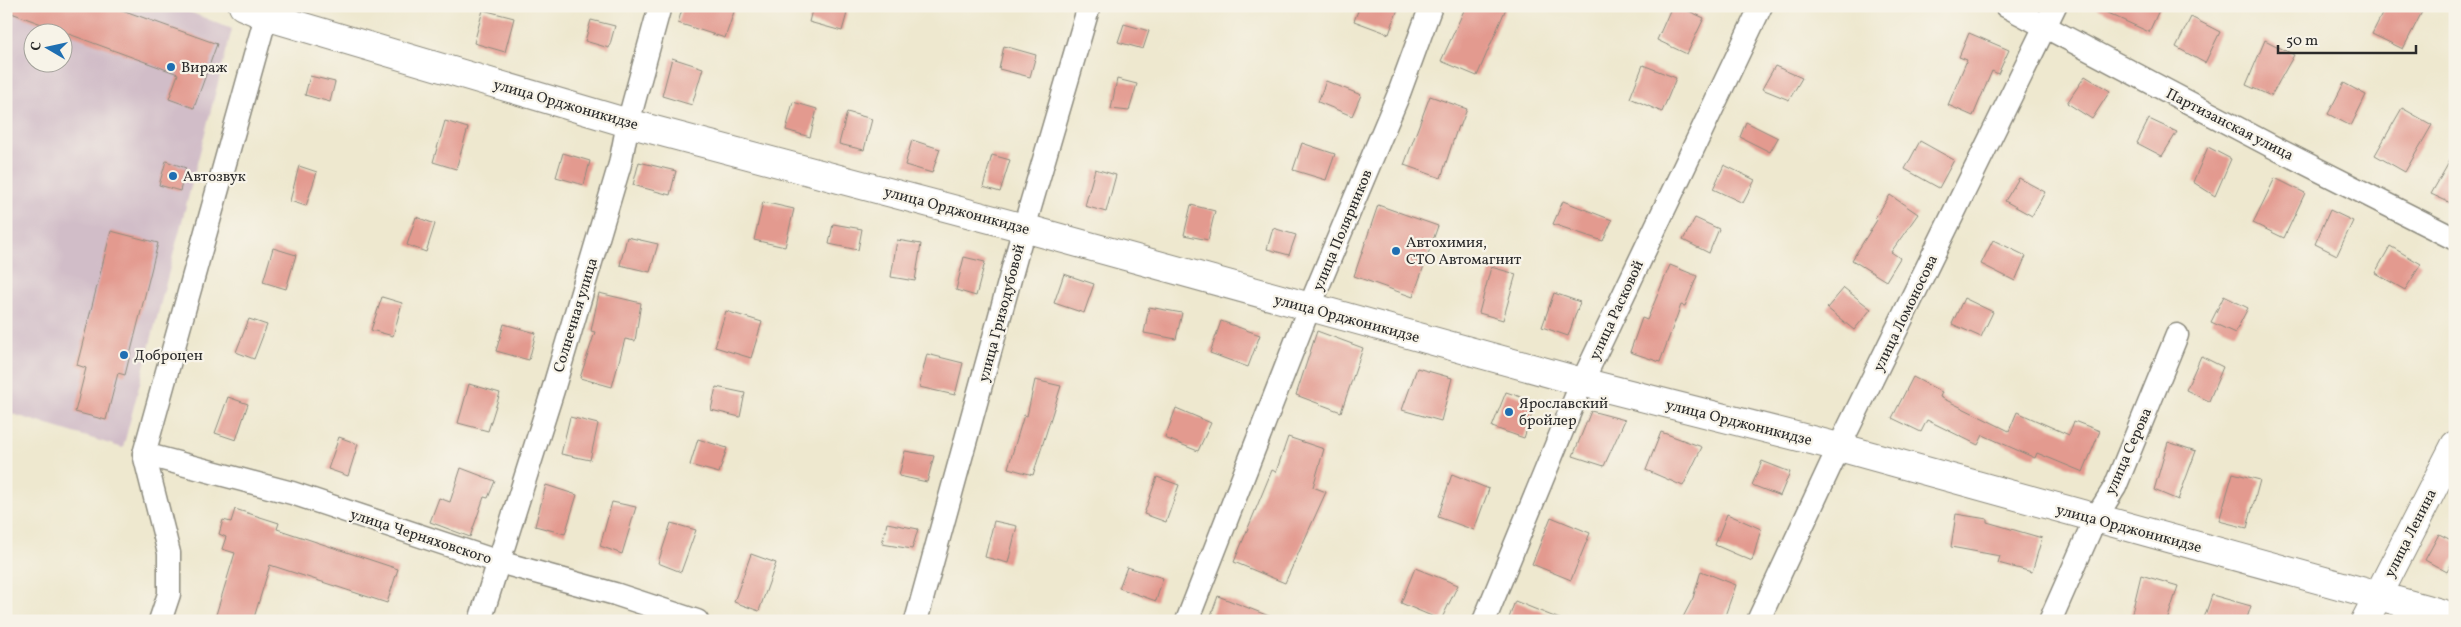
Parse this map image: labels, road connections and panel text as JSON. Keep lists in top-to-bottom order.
{
  "streets": {
    "main road": ["улица Орджоникидзе", "улица Ленина"],
    "street": [
      "Партизанская улица",
      "улица Полярников",
      "улица Расковой",
      "улица Гризодубовой",
      "улица Ломоносова",
      "Солнечная улица",
      "улица Серова",
      "улица Черняховского"
    ]
  },
  "crossings": [
    ["улица Орджоникидзе", "улица Полярников"],
    ["улица Орджоникидзе", "улица Расковой"],
    ["улица Орджоникидзе", "улица Гризодубовой"],
    ["улица Орджоникидзе", "улица Ломоносова"],
    ["улица Орджоникидзе", "Солнечная улица"],
    ["улица Орджоникидзе", "улица Серова"],
    ["улица Орджоникидзе", "улица Ленина"],
    ["Партизанская улица", "улица Ломоносова"],
    ["Солнечная улица", "улица Черняховского"]
  ],
  "places": [
    "Вираж",
    "Автозвук",
    "Автохимия, СТО Автомагнит",
    "Доброцен",
    "Ярославский бройлер"
  ],
  "scale_bar": "50 m",
  "north": "left"
}
